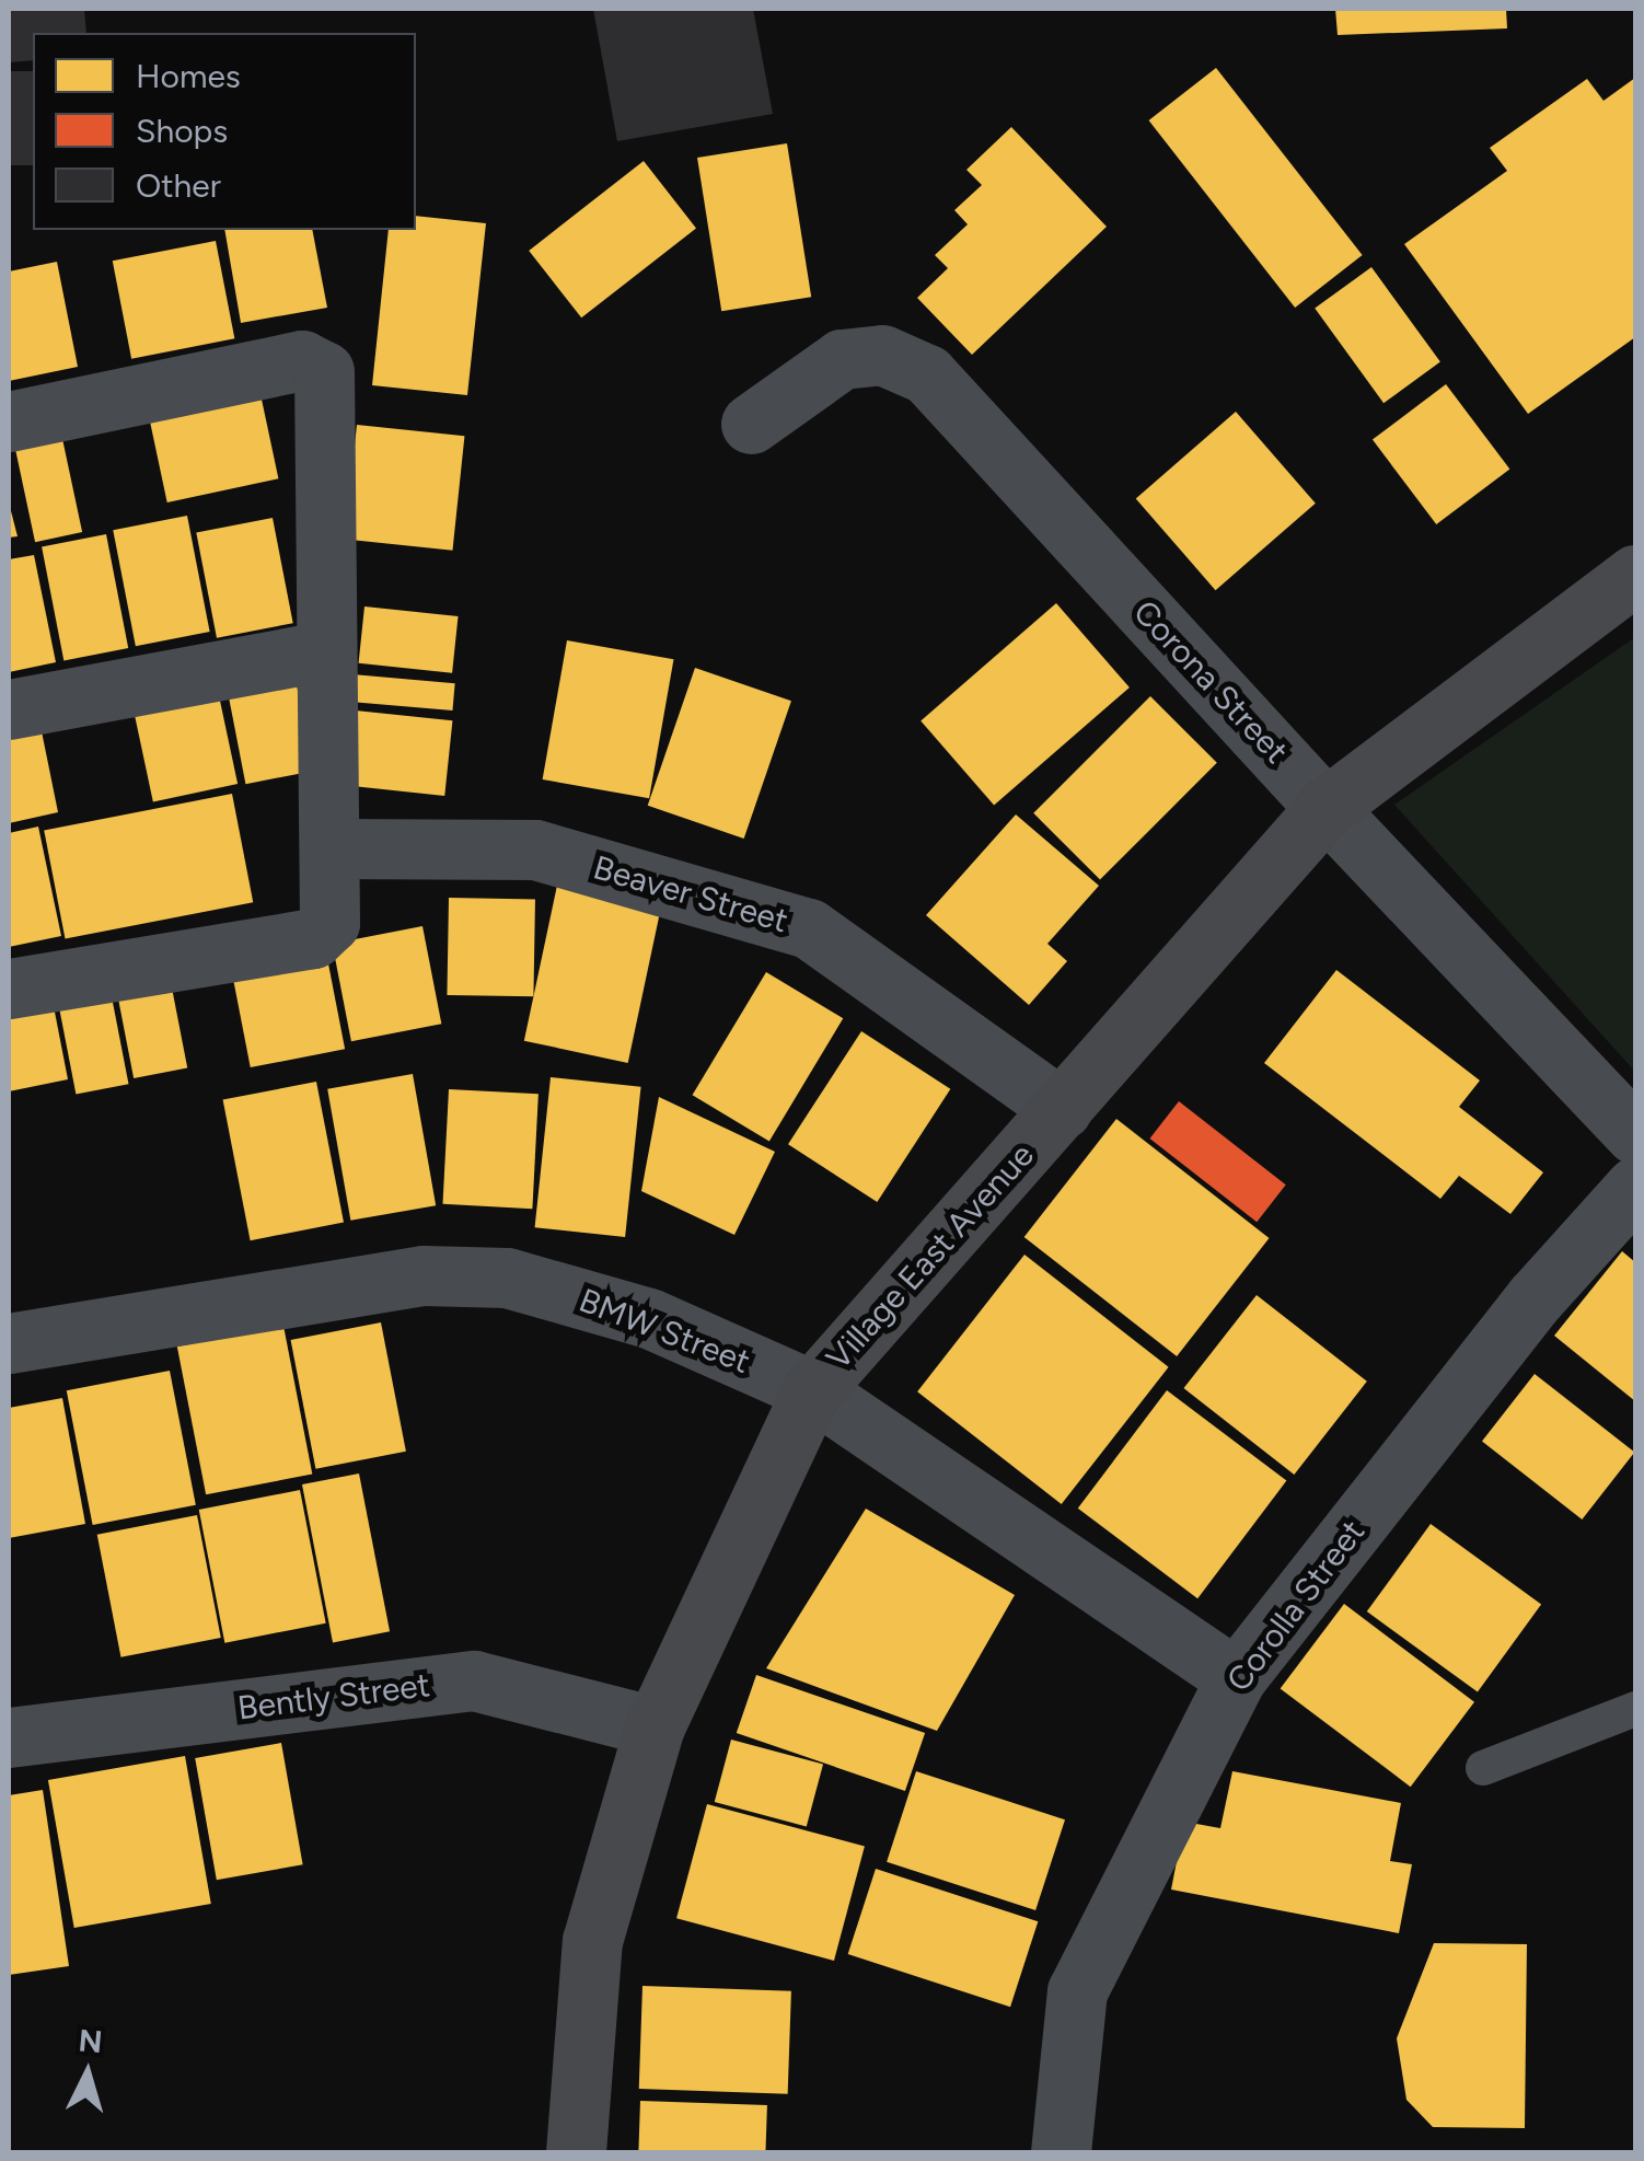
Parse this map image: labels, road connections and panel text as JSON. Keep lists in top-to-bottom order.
{
  "streets": {
    "street": [
      "Corona Street",
      "Beaver Street",
      "Village East Avenue",
      "BMW Street",
      "Corolla Street",
      "Bently Street"
    ]
  },
  "crossings": [
    ["Corona Street", "Village East Avenue"],
    ["Beaver Street", "Village East Avenue"],
    ["Village East Avenue", "BMW Street"],
    ["Village East Avenue", "Bently Street"],
    ["BMW Street", "Corolla Street"]
  ],
  "legend": ["Homes", "Shops", "Other"],
  "north": "top"
}
